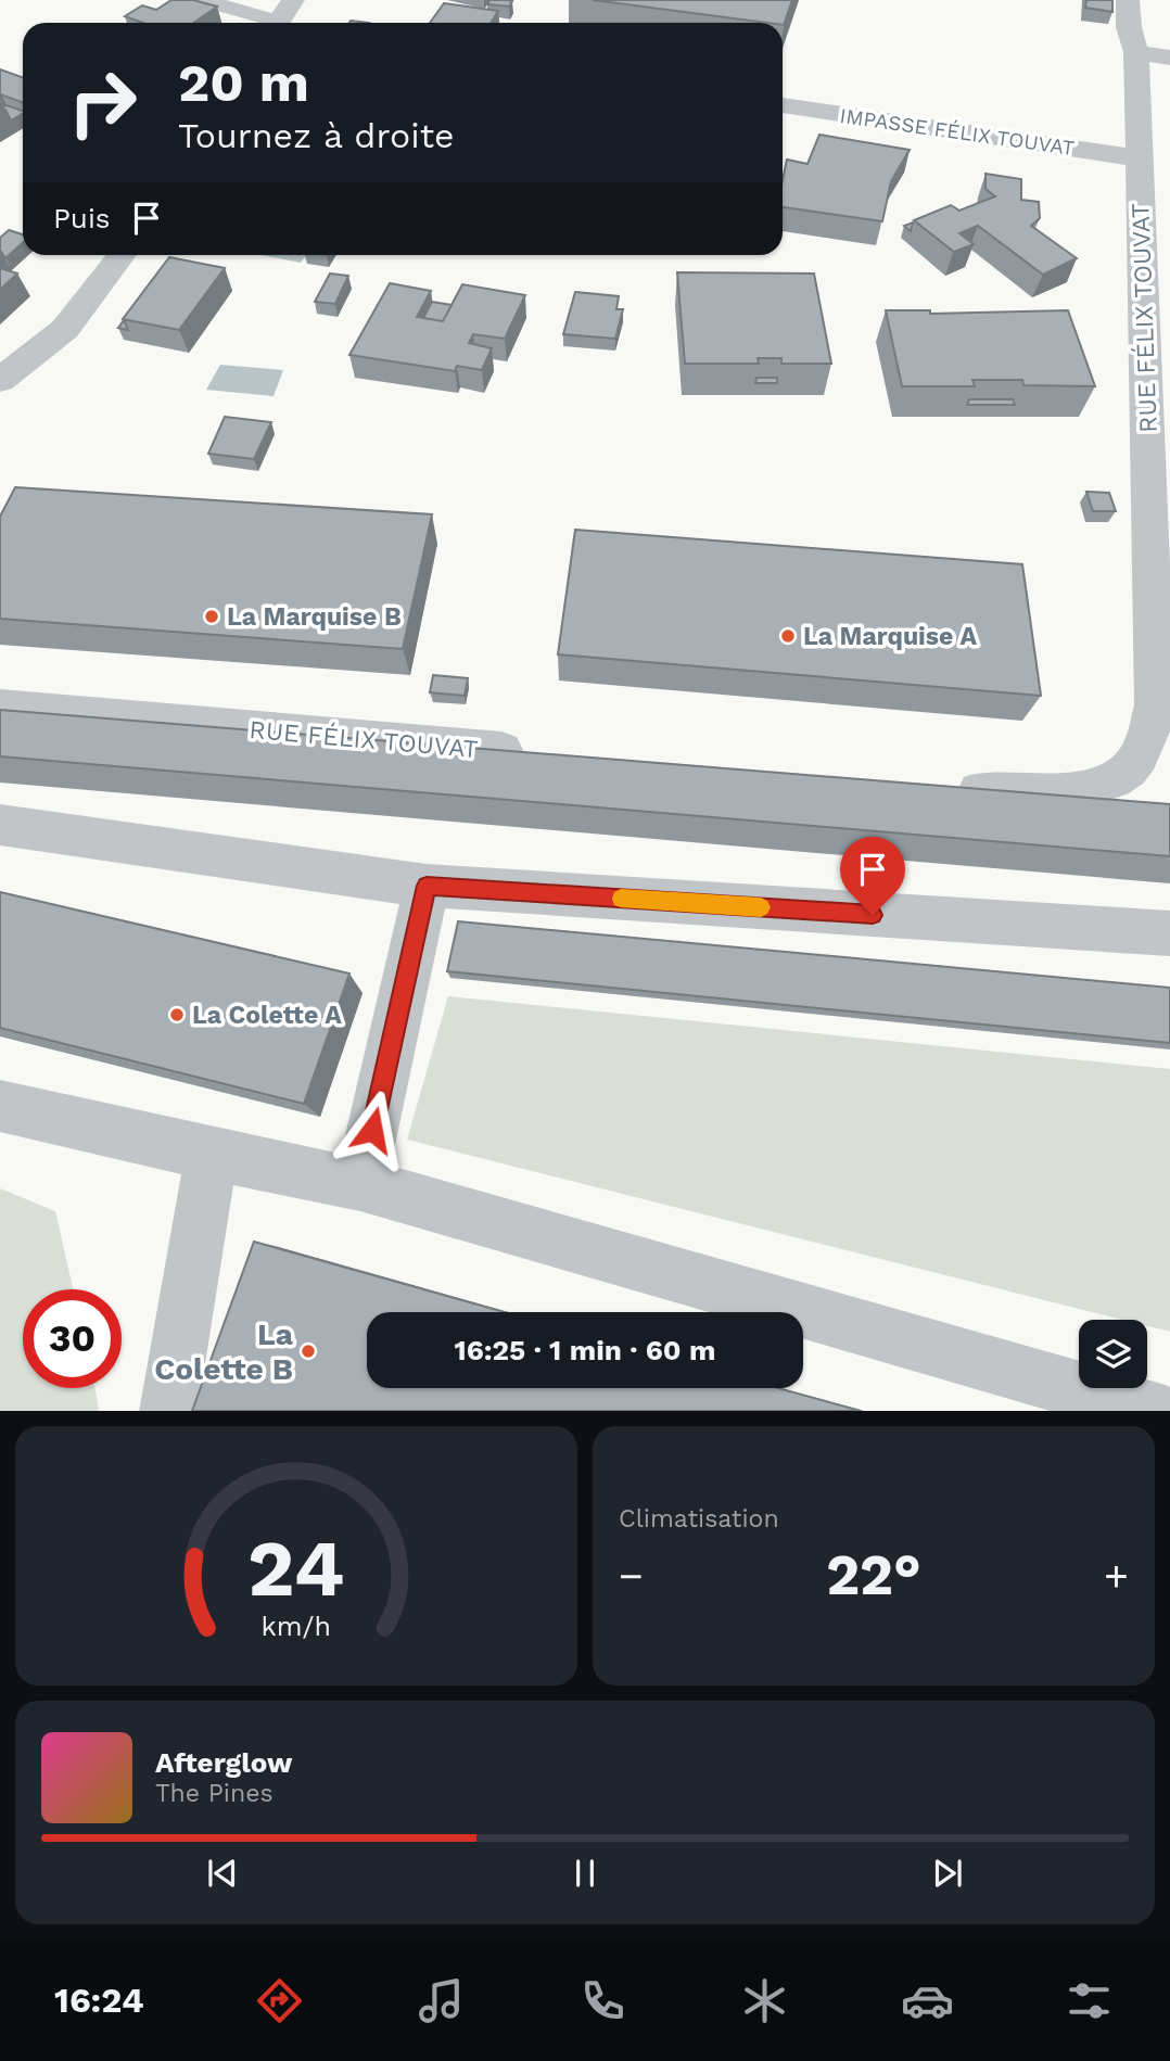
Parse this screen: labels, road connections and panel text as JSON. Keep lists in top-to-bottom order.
{
  "streets": {
    "street": ["IMPASSE FÉLIX TOUVAT", "RUE FÉLIX TOUVAT"]
  },
  "crossings": [
    ["IMPASSE FÉLIX TOUVAT", "RUE FÉLIX TOUVAT"]
  ],
  "places": [
    "La Marquise B",
    "La Marquise A",
    "La Colette A",
    "La Colette B"
  ],
  "page": {
    "turn": ["20 m", "Tournez à droite"],
    "then": "Puis",
    "limit": "30",
    "trip": "16:25 · 1 min · 60 m",
    "tile": "Climatisation",
    "heat": ["−", "22°", "+"],
    "song": ["Afterglow", "The Pines"],
    "tabs": "16:24",
    "gauge": ["24", "km/h"]
  }
}
